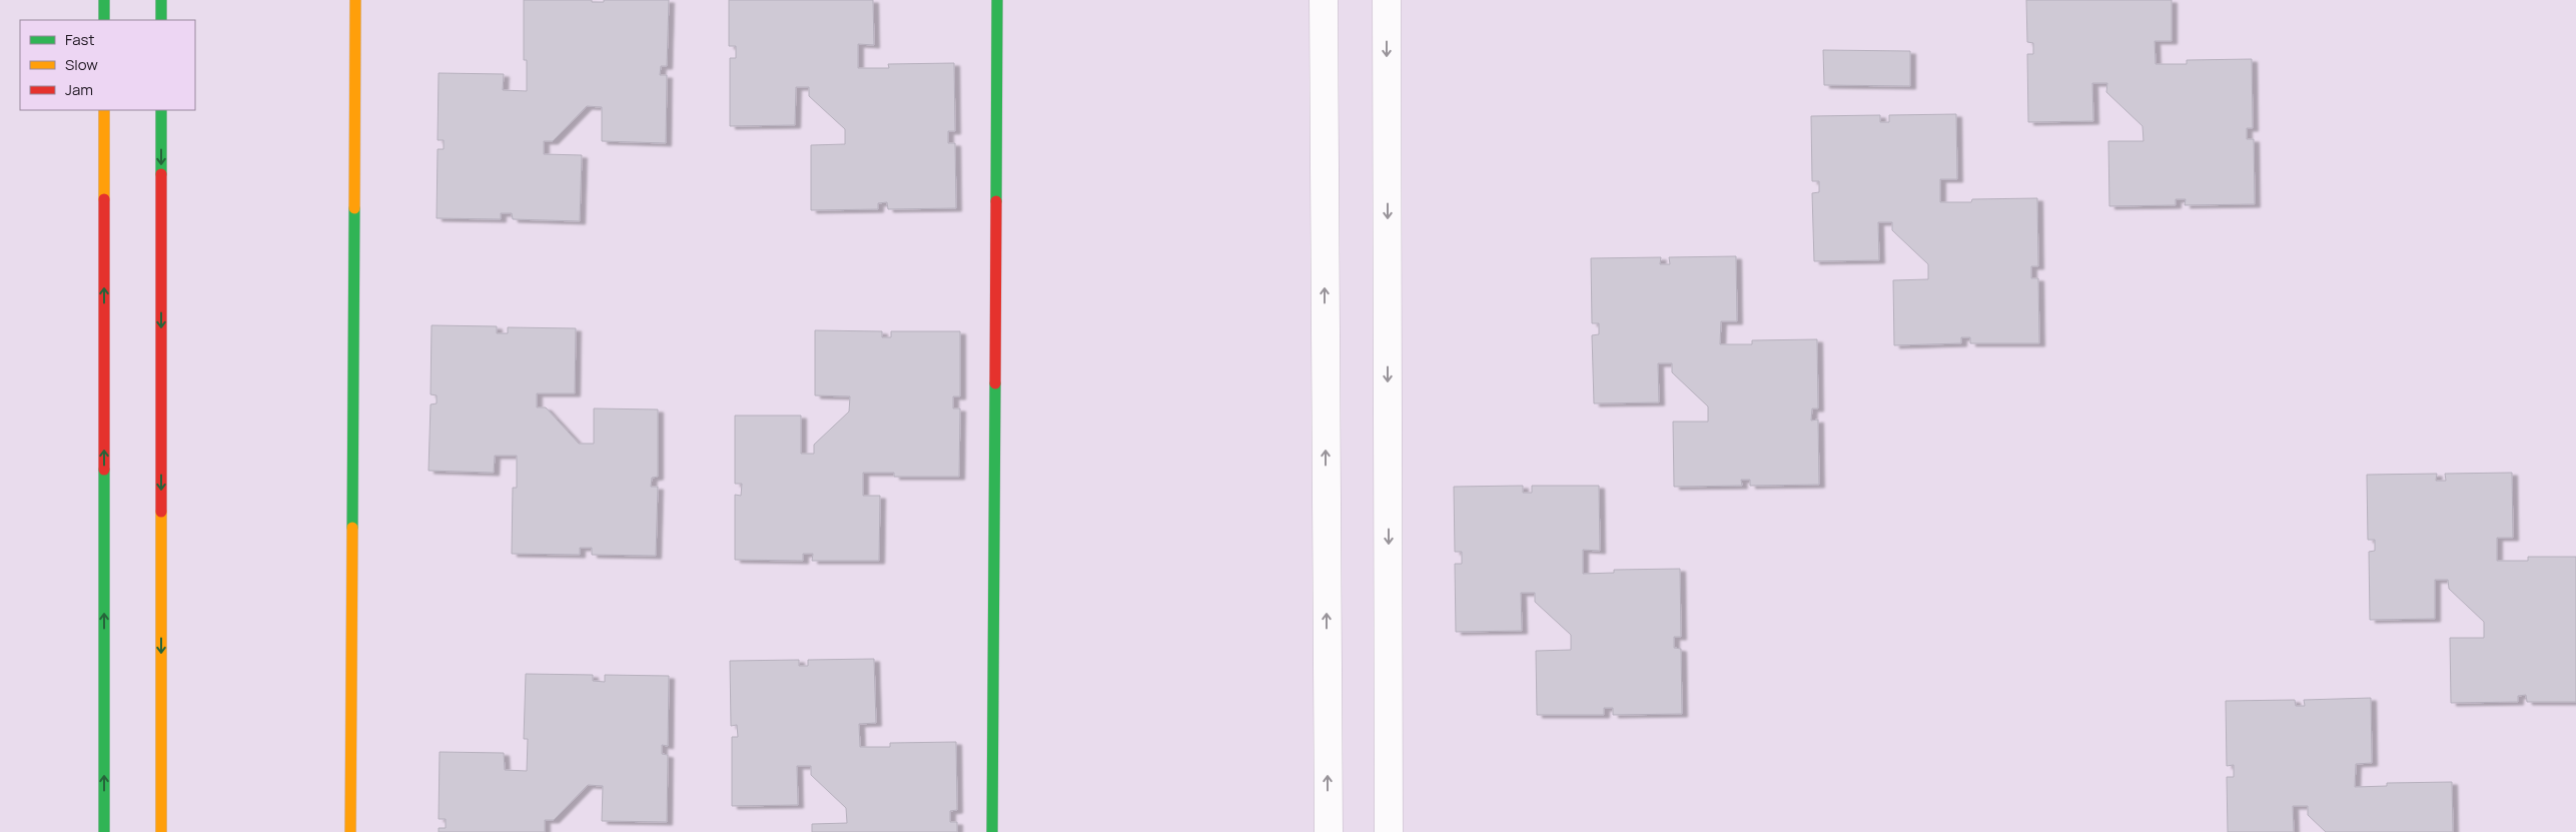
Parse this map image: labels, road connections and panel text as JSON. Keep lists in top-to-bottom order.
{
  "legend": ["Fast", "Slow", "Jam"]
}
